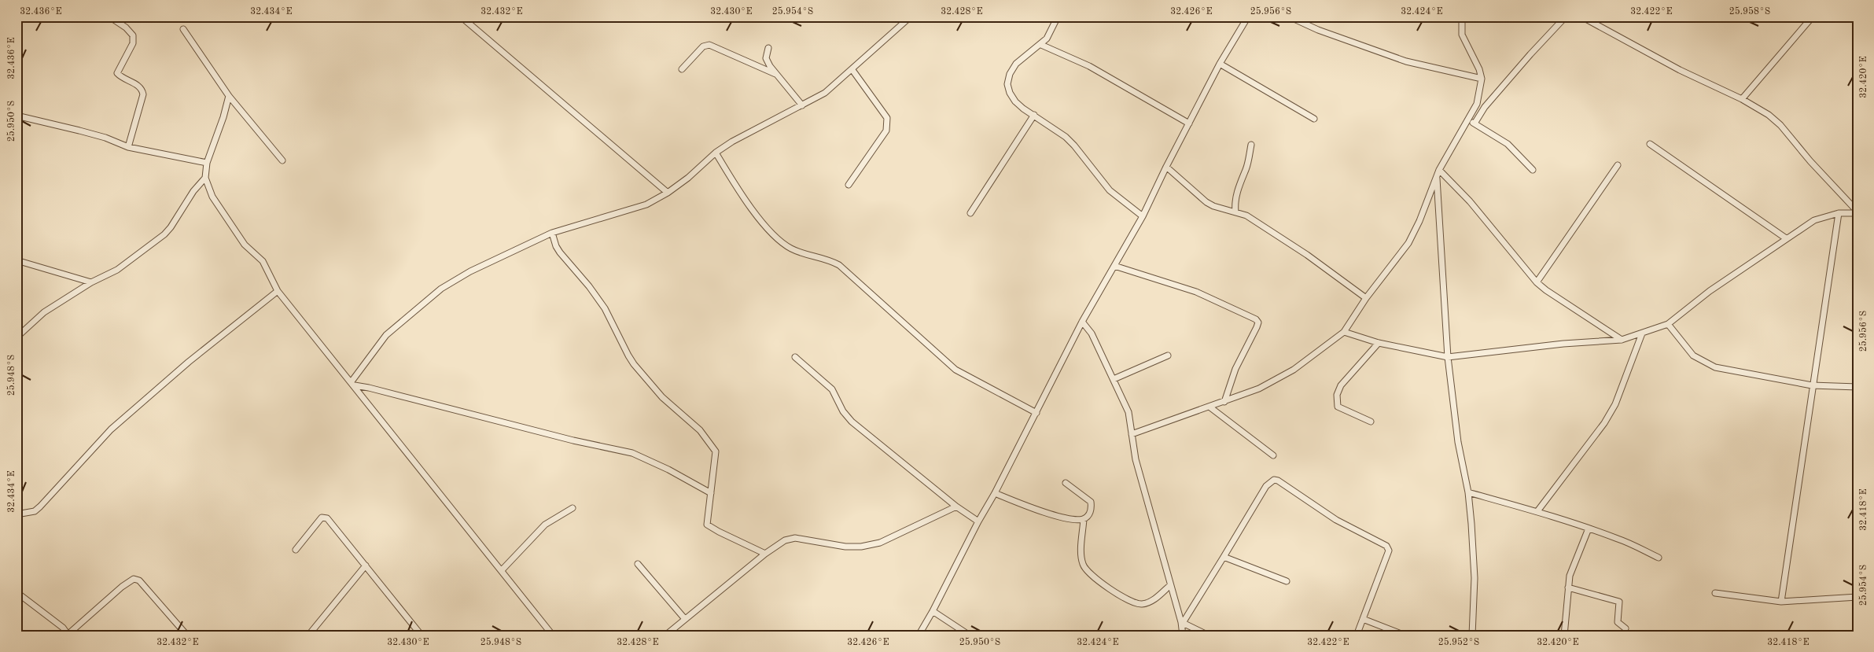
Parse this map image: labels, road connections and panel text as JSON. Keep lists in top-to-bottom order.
{
  "coordinates": [
    "32.436°E",
    "32.434°E",
    "32.432°E",
    "32.430°E",
    "25.954°S",
    "32.428°E",
    "32.426°E",
    "25.956°S",
    "32.424°E",
    "32.422°E",
    "25.958°S",
    "32.420°E",
    "25.950°S",
    "25.948°S",
    "32.418°E",
    "25.952°S"
  ]
}
